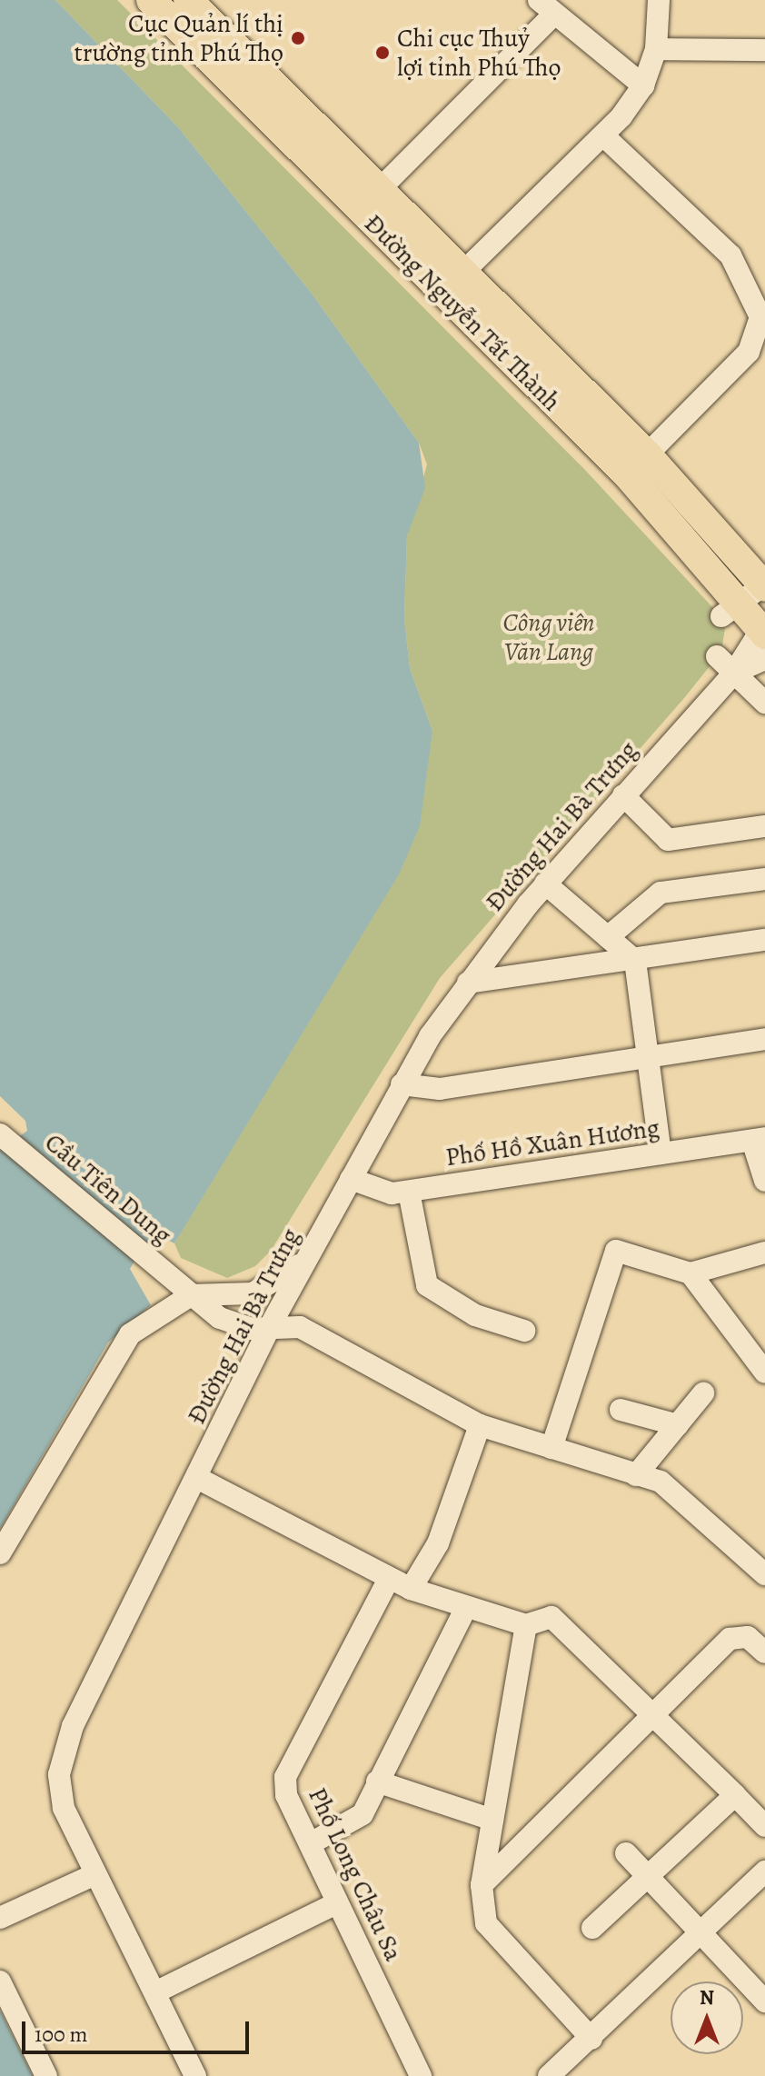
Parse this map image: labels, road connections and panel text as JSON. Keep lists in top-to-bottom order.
{
  "streets": {
    "main road": ["Đường Nguyễn Tất Thành"],
    "street": [
      "Đường Hai Bà Trưng",
      "Phố Hồ Xuân Hương",
      "Cầu Tiên Dung",
      "Phố Long Châu Sa"
    ]
  },
  "crossings": [
    ["Đường Nguyễn Tất Thành", "Đường Hai Bà Trưng"],
    ["Đường Hai Bà Trưng", "Phố Hồ Xuân Hương"],
    ["Đường Hai Bà Trưng", "Cầu Tiên Dung"]
  ],
  "parks": ["Công viên Văn Lang"],
  "places": ["Cục Quản lí thị trường tỉnh Phú Thọ", "Chi cục Thuỷ lợi tỉnh Phú Thọ"],
  "scale_bar": "100 m",
  "north": "top"
}
